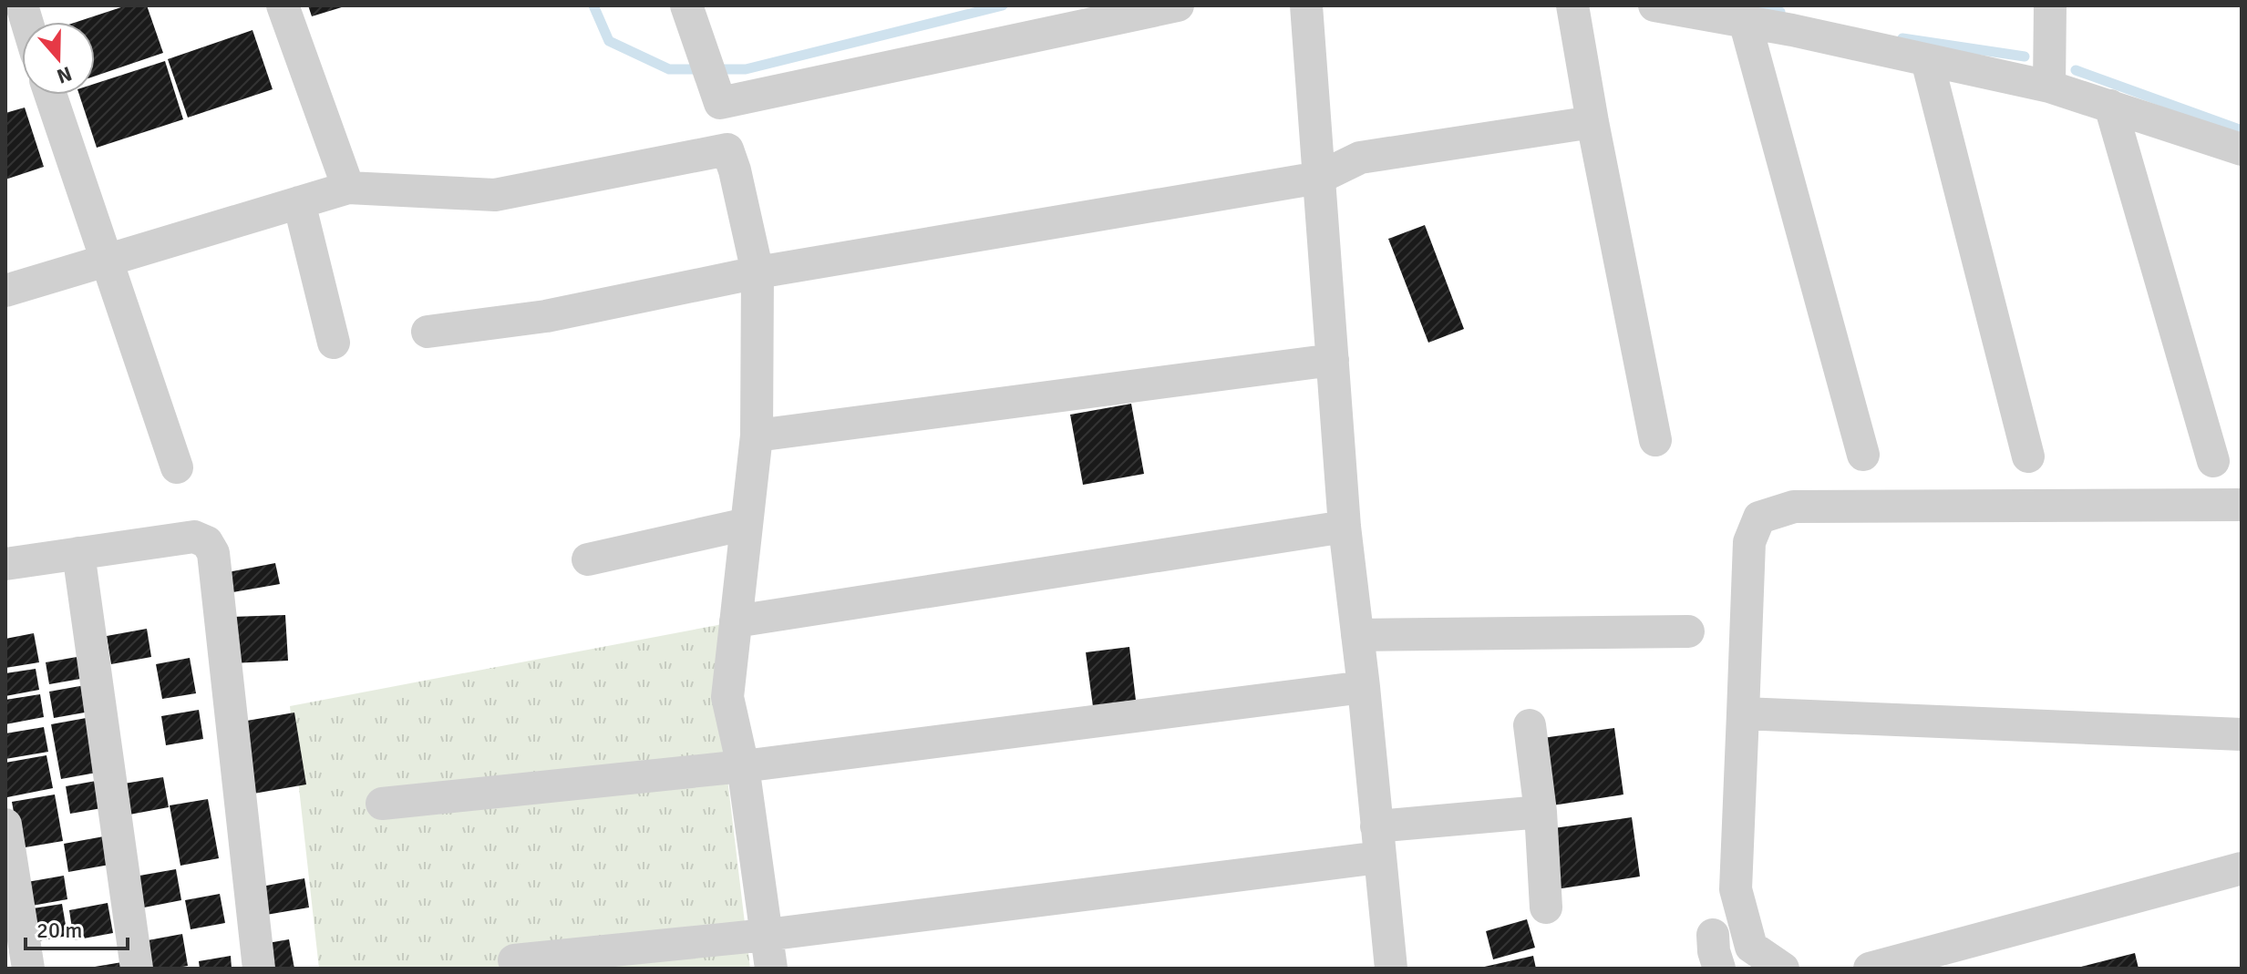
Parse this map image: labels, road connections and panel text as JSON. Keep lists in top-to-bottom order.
{
  "scale_bar": "20 m",
  "north": "bottom"
}
